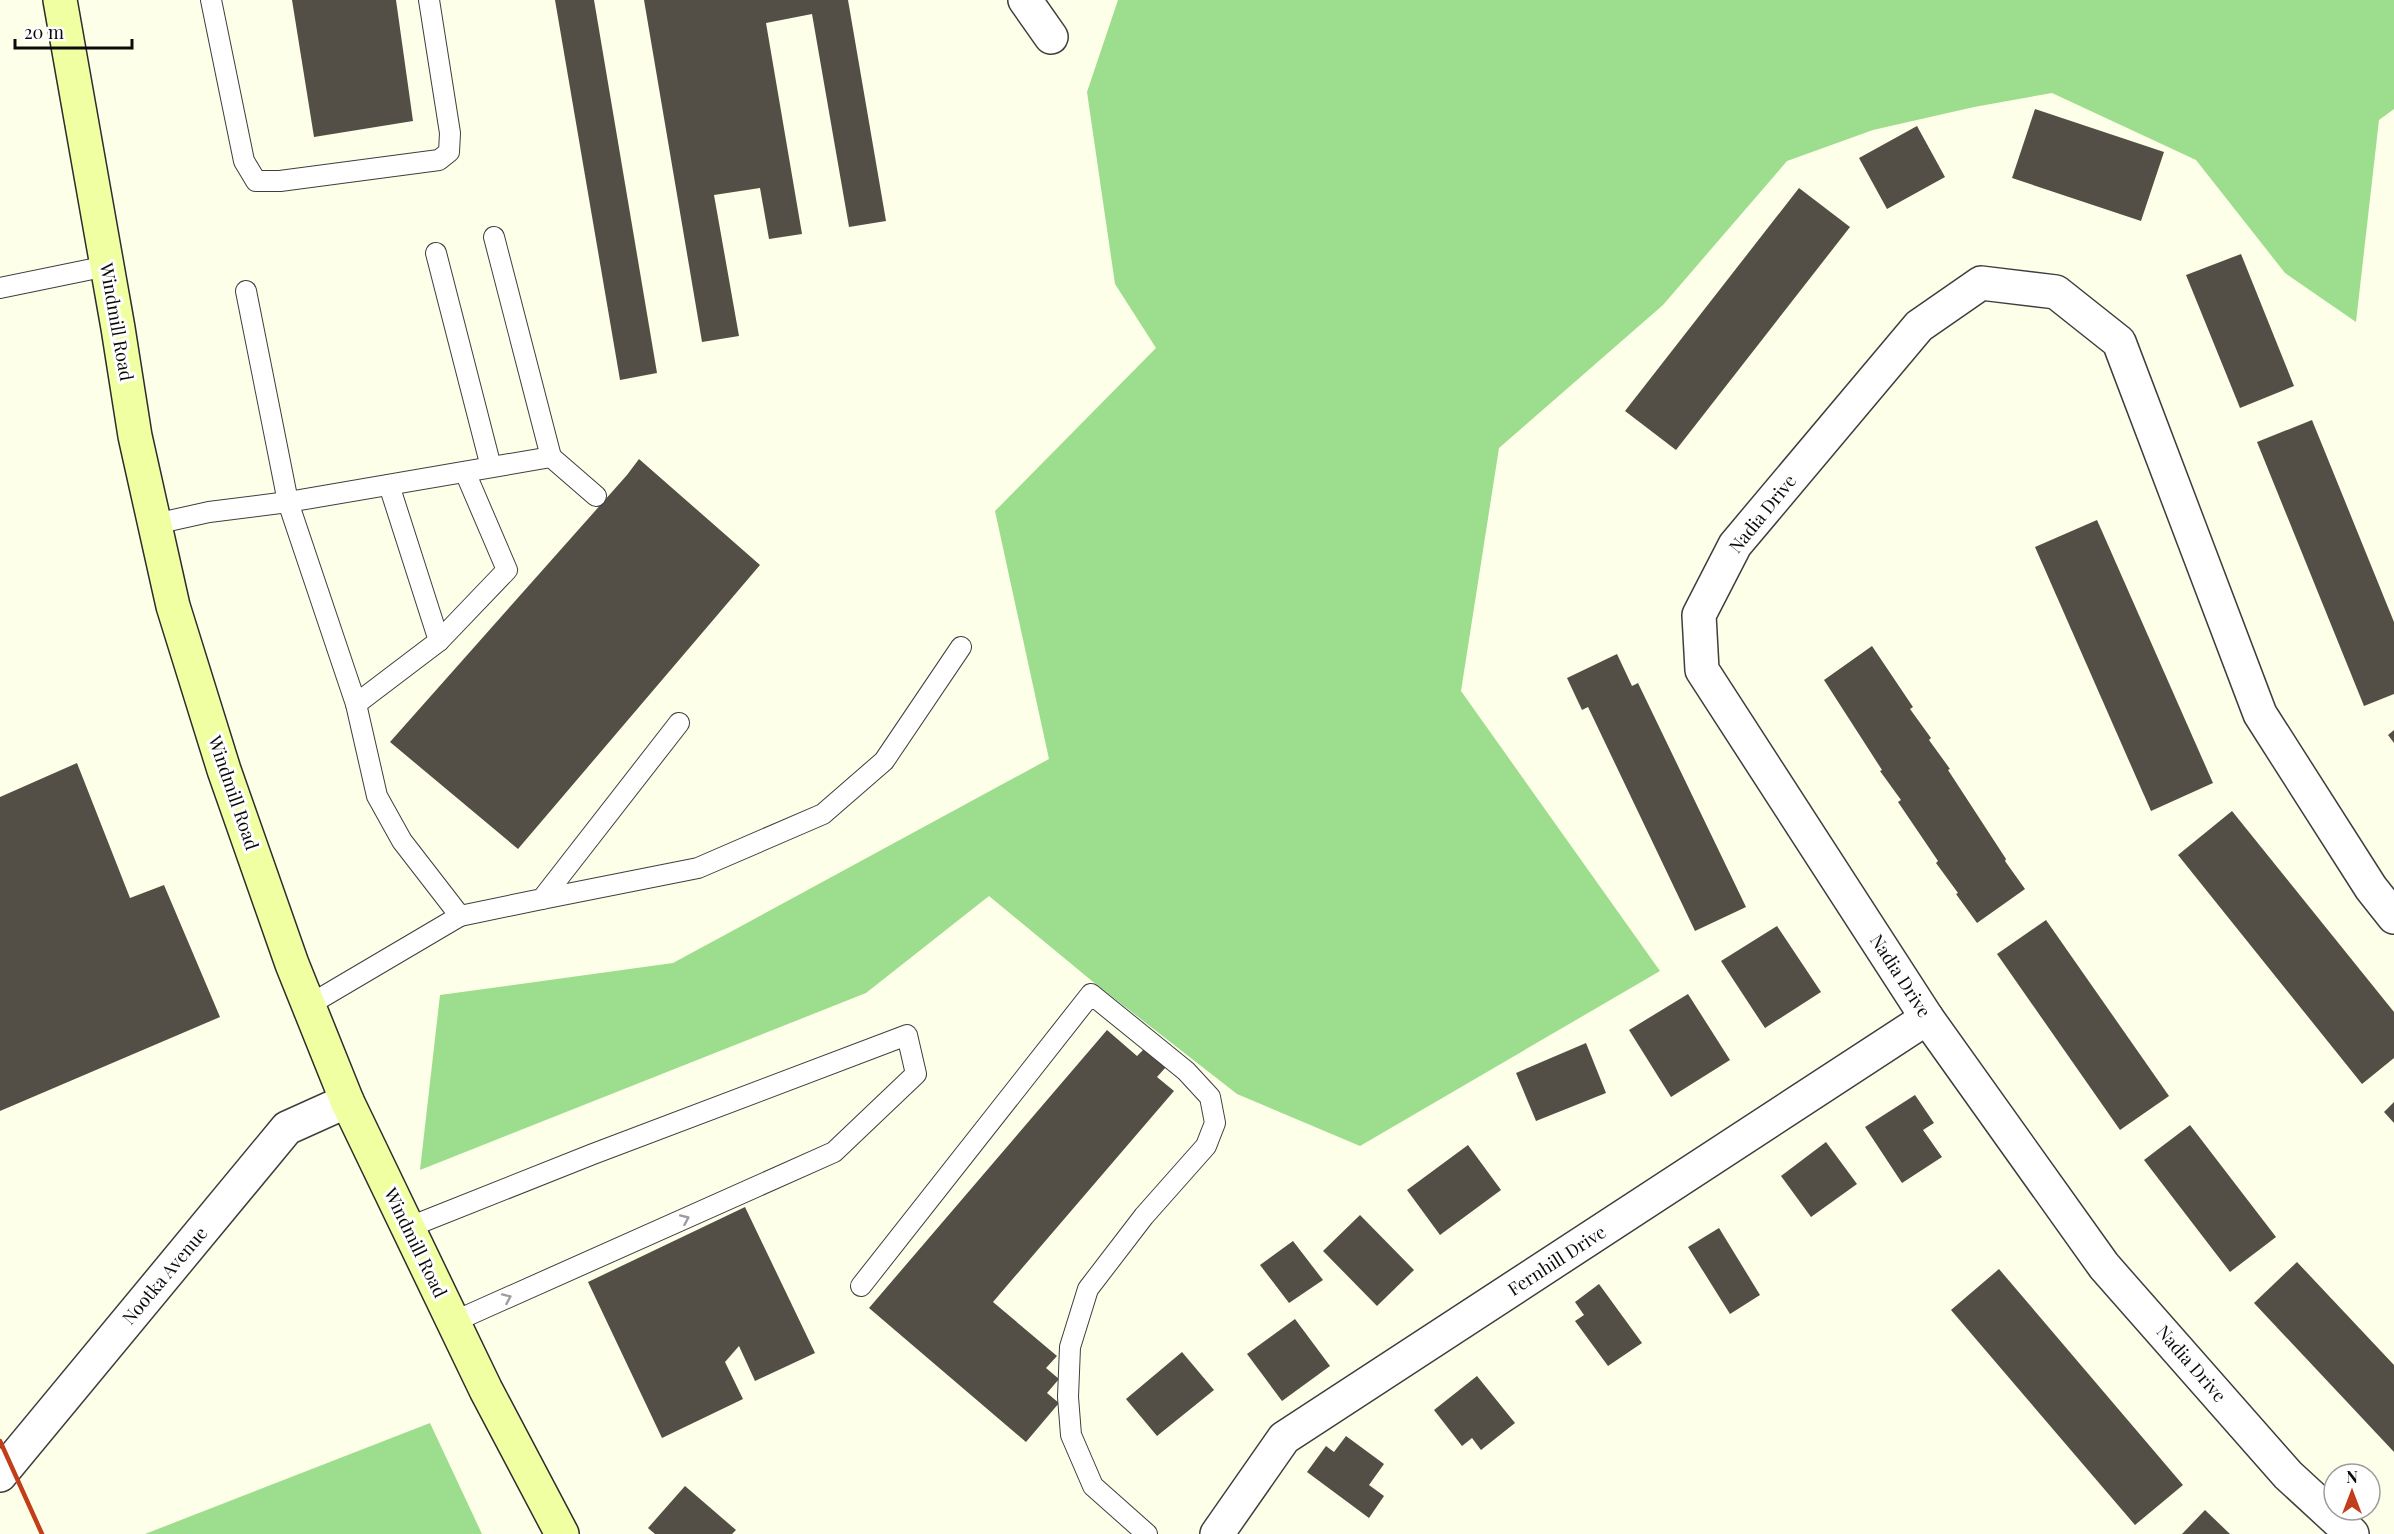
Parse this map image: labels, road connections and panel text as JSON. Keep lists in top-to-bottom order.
{
  "streets": {
    "main road": ["Windmill Road"],
    "street": ["Nadia Drive", "Fernhill Drive", "Nootka Avenue"]
  },
  "crossings": [
    ["Windmill Road", "Nootka Avenue"],
    ["Nadia Drive", "Fernhill Drive"]
  ],
  "scale_bar": "20 m",
  "north": "top"
}
